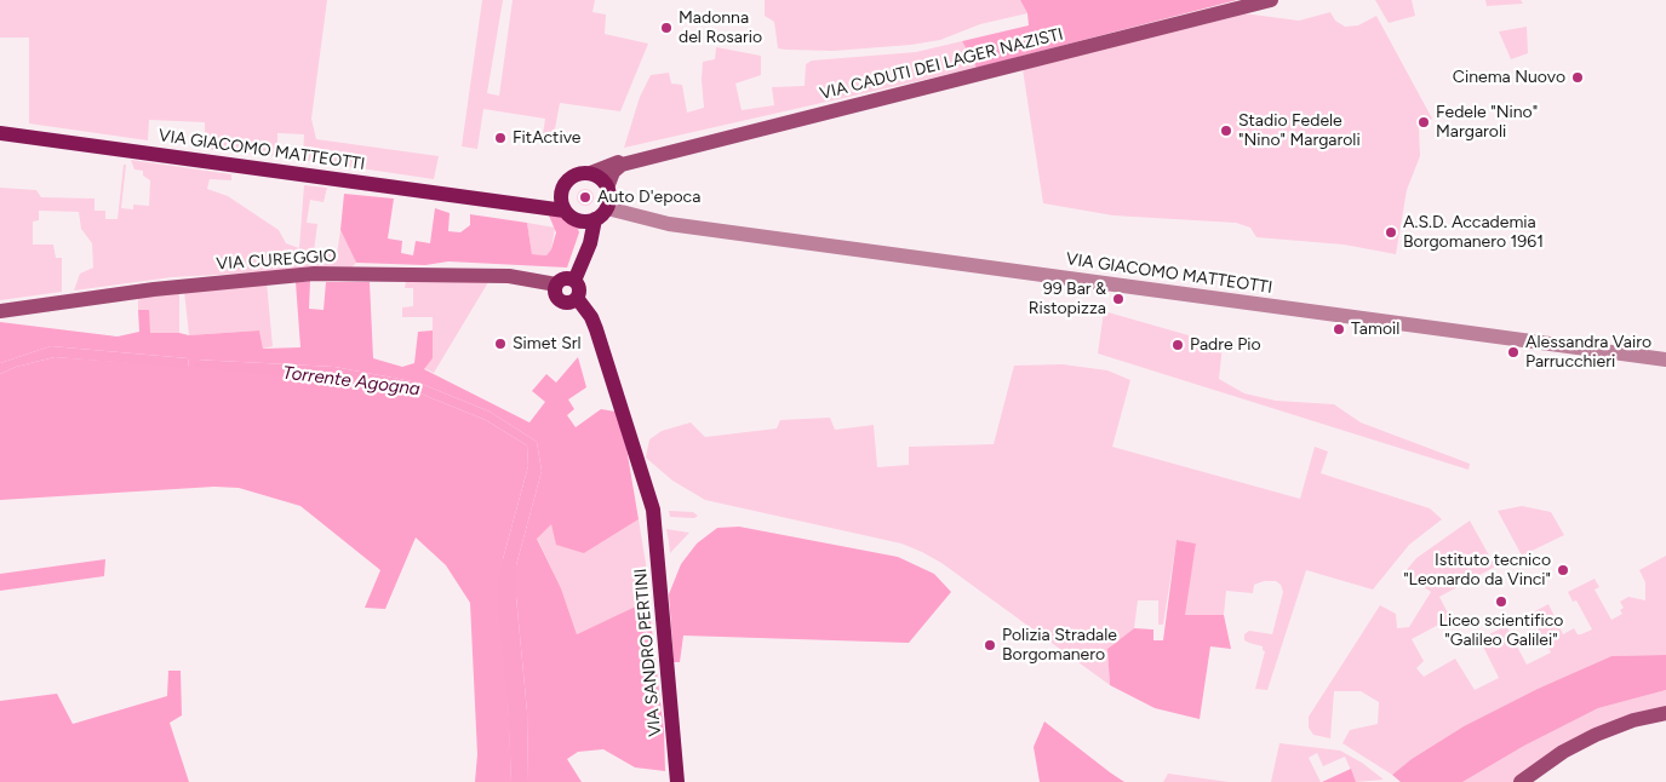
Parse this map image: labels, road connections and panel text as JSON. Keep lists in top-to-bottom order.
{
  "streets": {
    "main road": [
      "VIA CADUTI DEI LAGER NAZISTI",
      "VIA GIACOMO MATTEOTTI",
      "VIA CUREGGIO",
      "VIA SANDRO PERTINI"
    ]
  },
  "crossings": [
    ["VIA CADUTI DEI LAGER NAZISTI", "VIA GIACOMO MATTEOTTI"],
    ["VIA CUREGGIO", "VIA SANDRO PERTINI"]
  ],
  "water": ["Torrente Agogna"],
  "places": [
    "Madonna del Rosario",
    "Cinema Nuovo",
    "Fedele \"Nino\" Margaroli",
    "Stadio Fedele \"Nino\" Margaroli",
    "FitActive",
    "Auto D'epoca",
    "A.S.D. Accademia Borgomanero 1961",
    "99 Bar & Ristopizza",
    "Tamoil",
    "Simet Srl",
    "Padre Pio",
    "Alessandra Vairo Parrucchieri",
    "Istituto tecnico \"Leonardo da Vinci\"",
    "Liceo scientifico \"Galileo Galilei\"",
    "Polizia Stradale Borgomanero"
  ]
}
